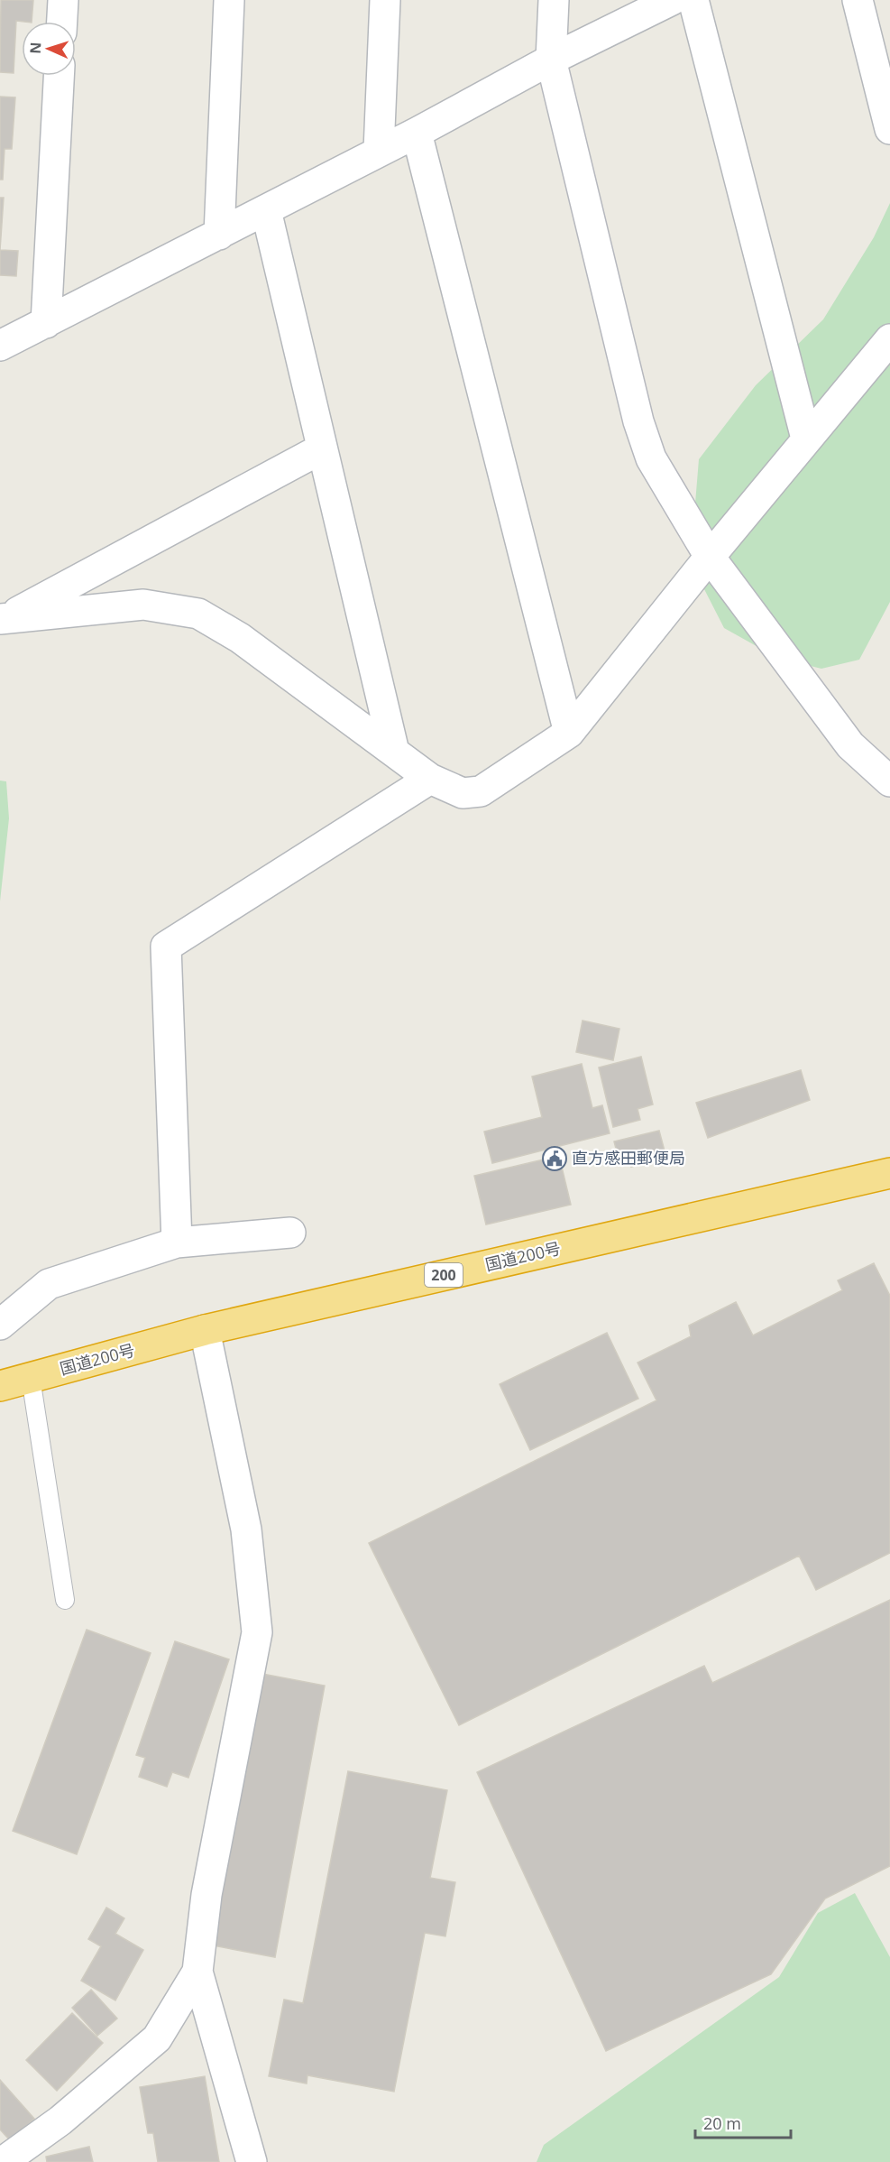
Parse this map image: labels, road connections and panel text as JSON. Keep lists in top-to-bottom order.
{
  "streets": {
    "highway": ["国道200号", "200"]
  },
  "places": {
    "public building": ["直方感田郵便局"]
  },
  "scale_bar": "20 m",
  "north": "left"
}
